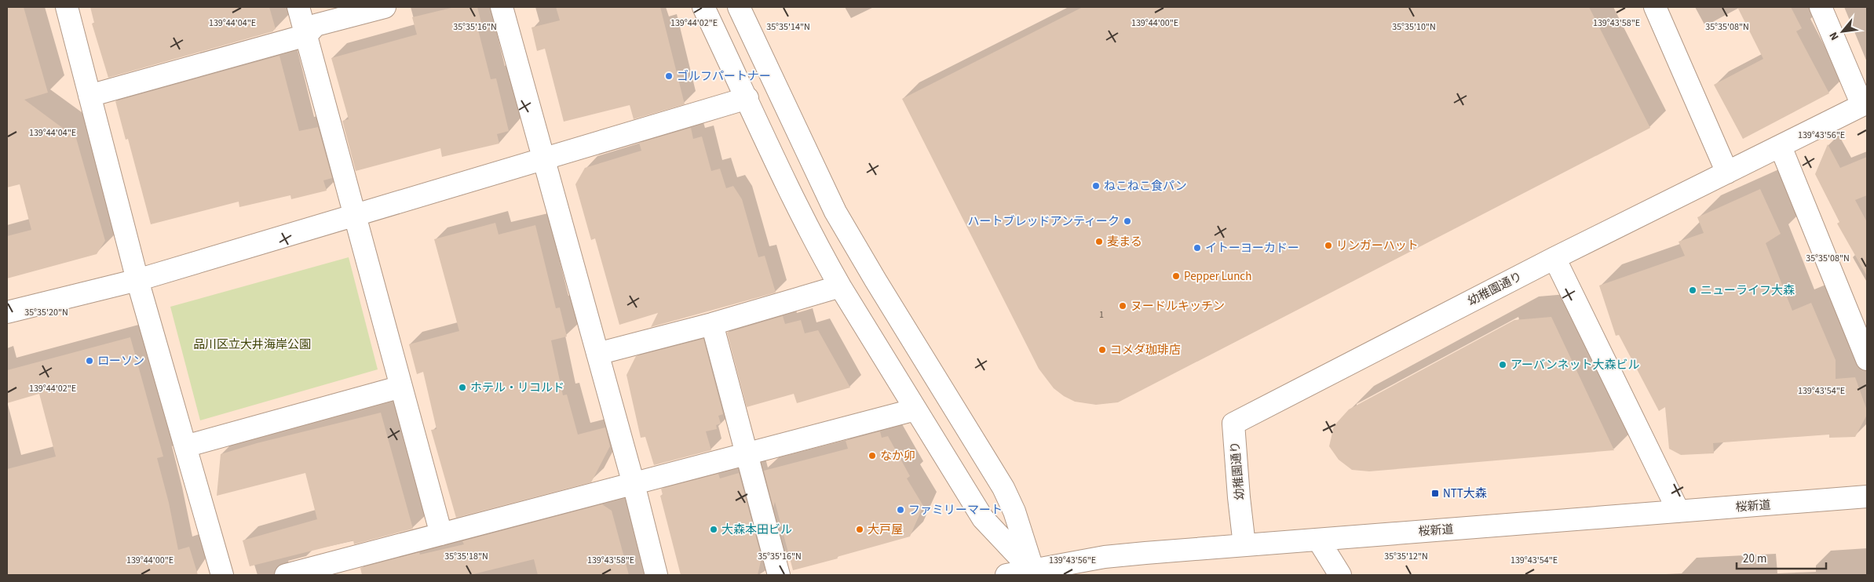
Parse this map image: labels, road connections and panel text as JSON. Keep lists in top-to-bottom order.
{
  "streets": {
    "street": ["幼稚園通り", "桜新道"]
  },
  "crossings": [
    ["幼稚園通り", "桜新道"]
  ],
  "parks": ["品川区立大井海岸公園"],
  "places": {
    "other": [
      "ゴルフパートナー",
      "ねこねこ食パン",
      "ハートブレッドアンティーク",
      "麦まる",
      "リンガーハット",
      "イトーヨーカドー",
      "Pepper Lunch",
      "ニューライフ大森",
      "ヌードルキッチン",
      "コメダ珈琲店",
      "ローソン",
      "アーバンネット大森ビル",
      "ホテル・リコルド",
      "なか卯",
      "ファミリーマート",
      "大森本田ビル",
      "大戸屋"
    ],
    "transit": ["NTT大森"]
  },
  "house_numbers": ["1"],
  "scale_bar": "20 m",
  "north": "bottom left",
  "coordinates": [
    "139°44'04\"E",
    "139°44'02\"E",
    "139°44'00\"E",
    "139°43'58\"E",
    "35°35'16\"N",
    "35°35'14\"N",
    "35°35'10\"N",
    "35°35'08\"N",
    "139°43'56\"E",
    "35°35'20\"N",
    "139°43'54\"E",
    "35°35'18\"N",
    "35°35'12\"N"
  ]
}
